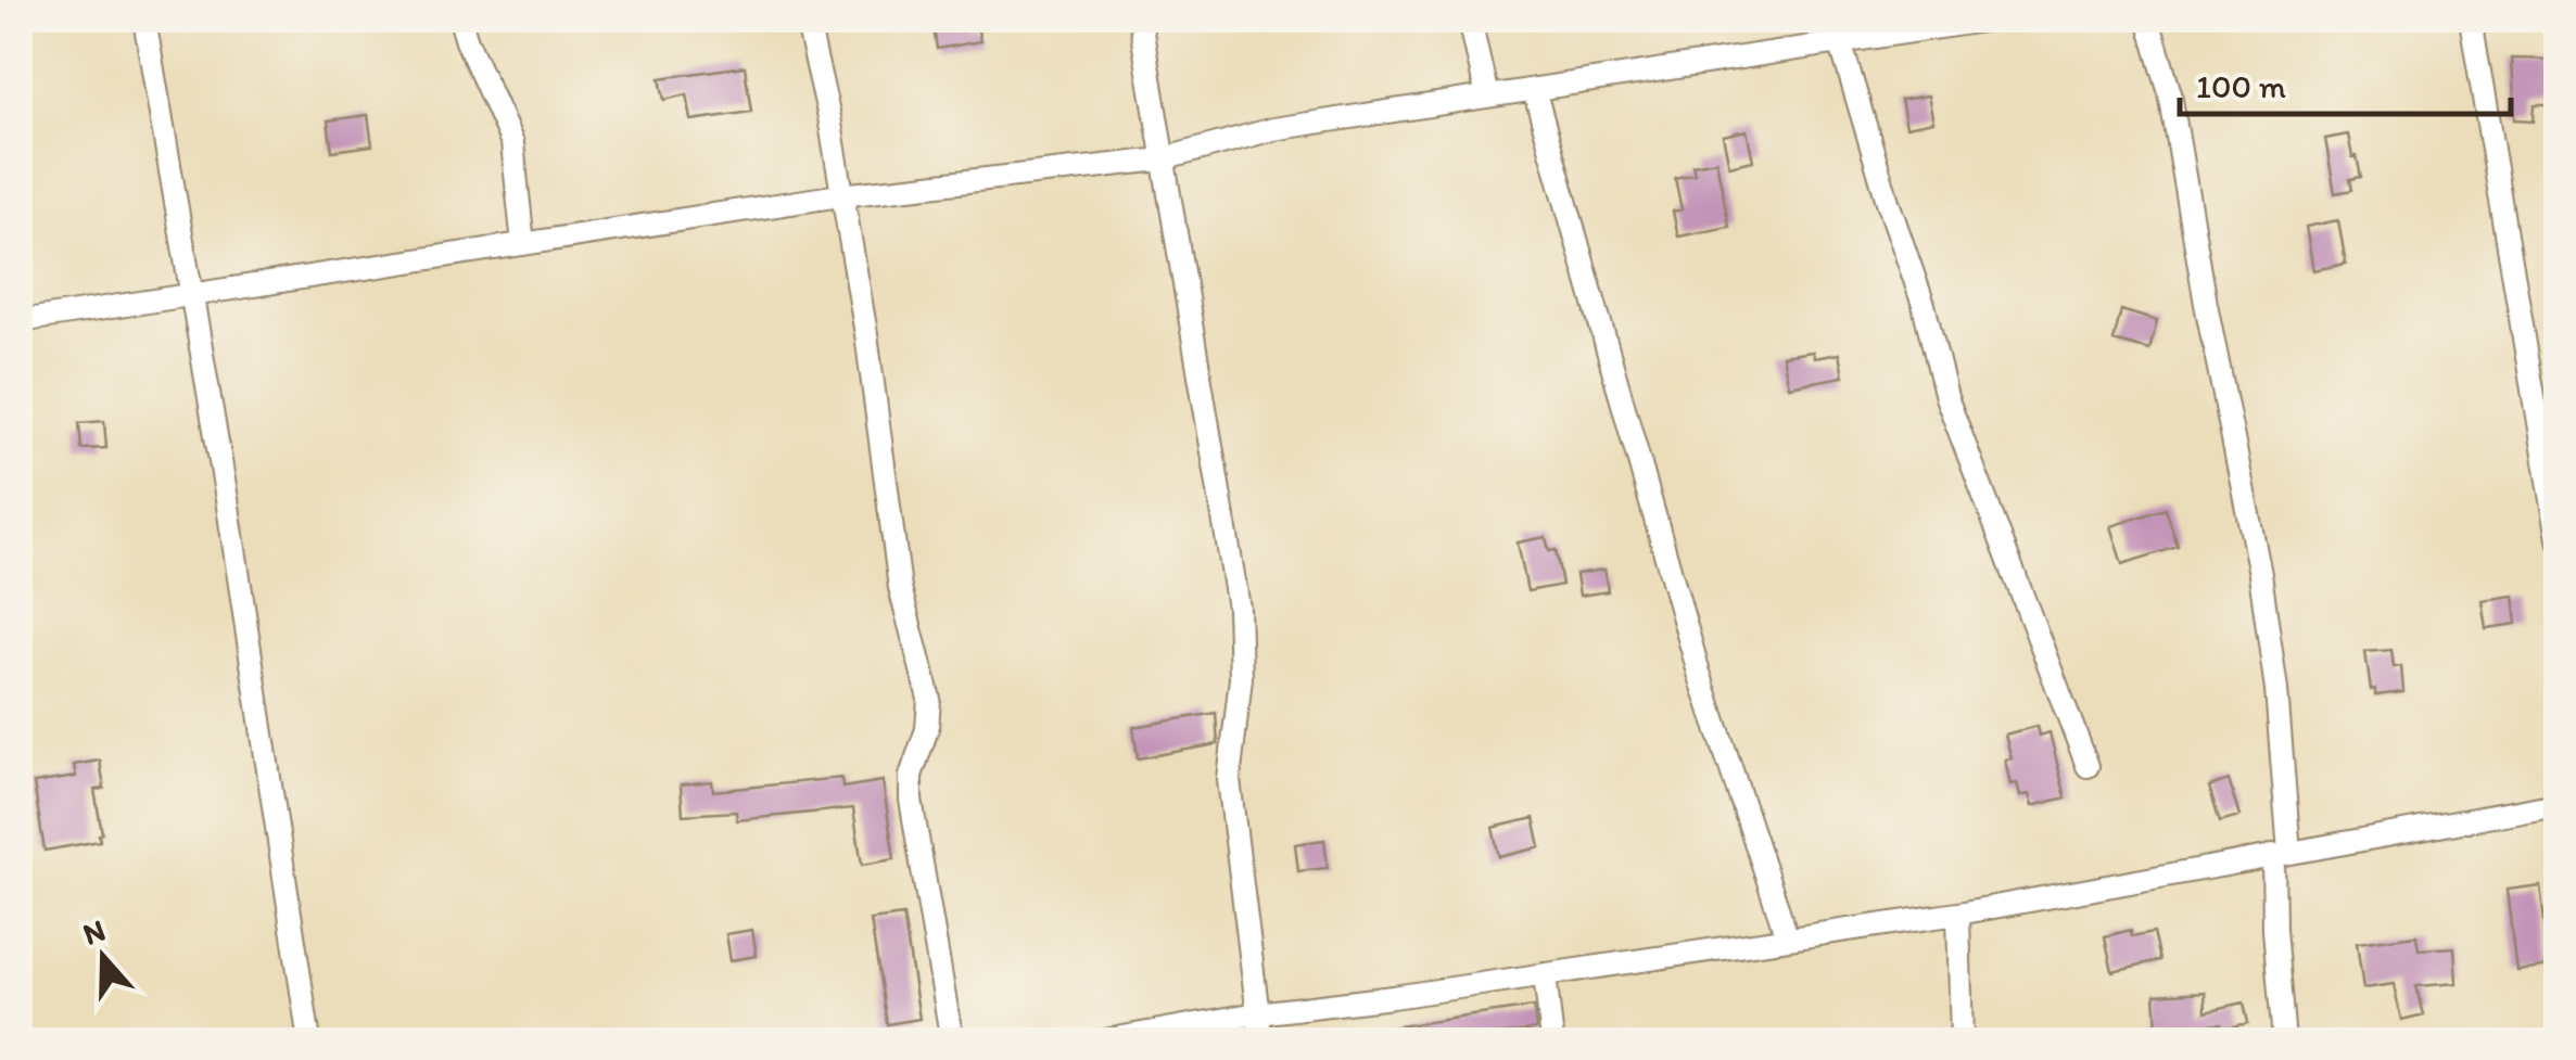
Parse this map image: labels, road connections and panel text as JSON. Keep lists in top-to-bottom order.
{
  "scale_bar": "100 m",
  "north": "top"
}
